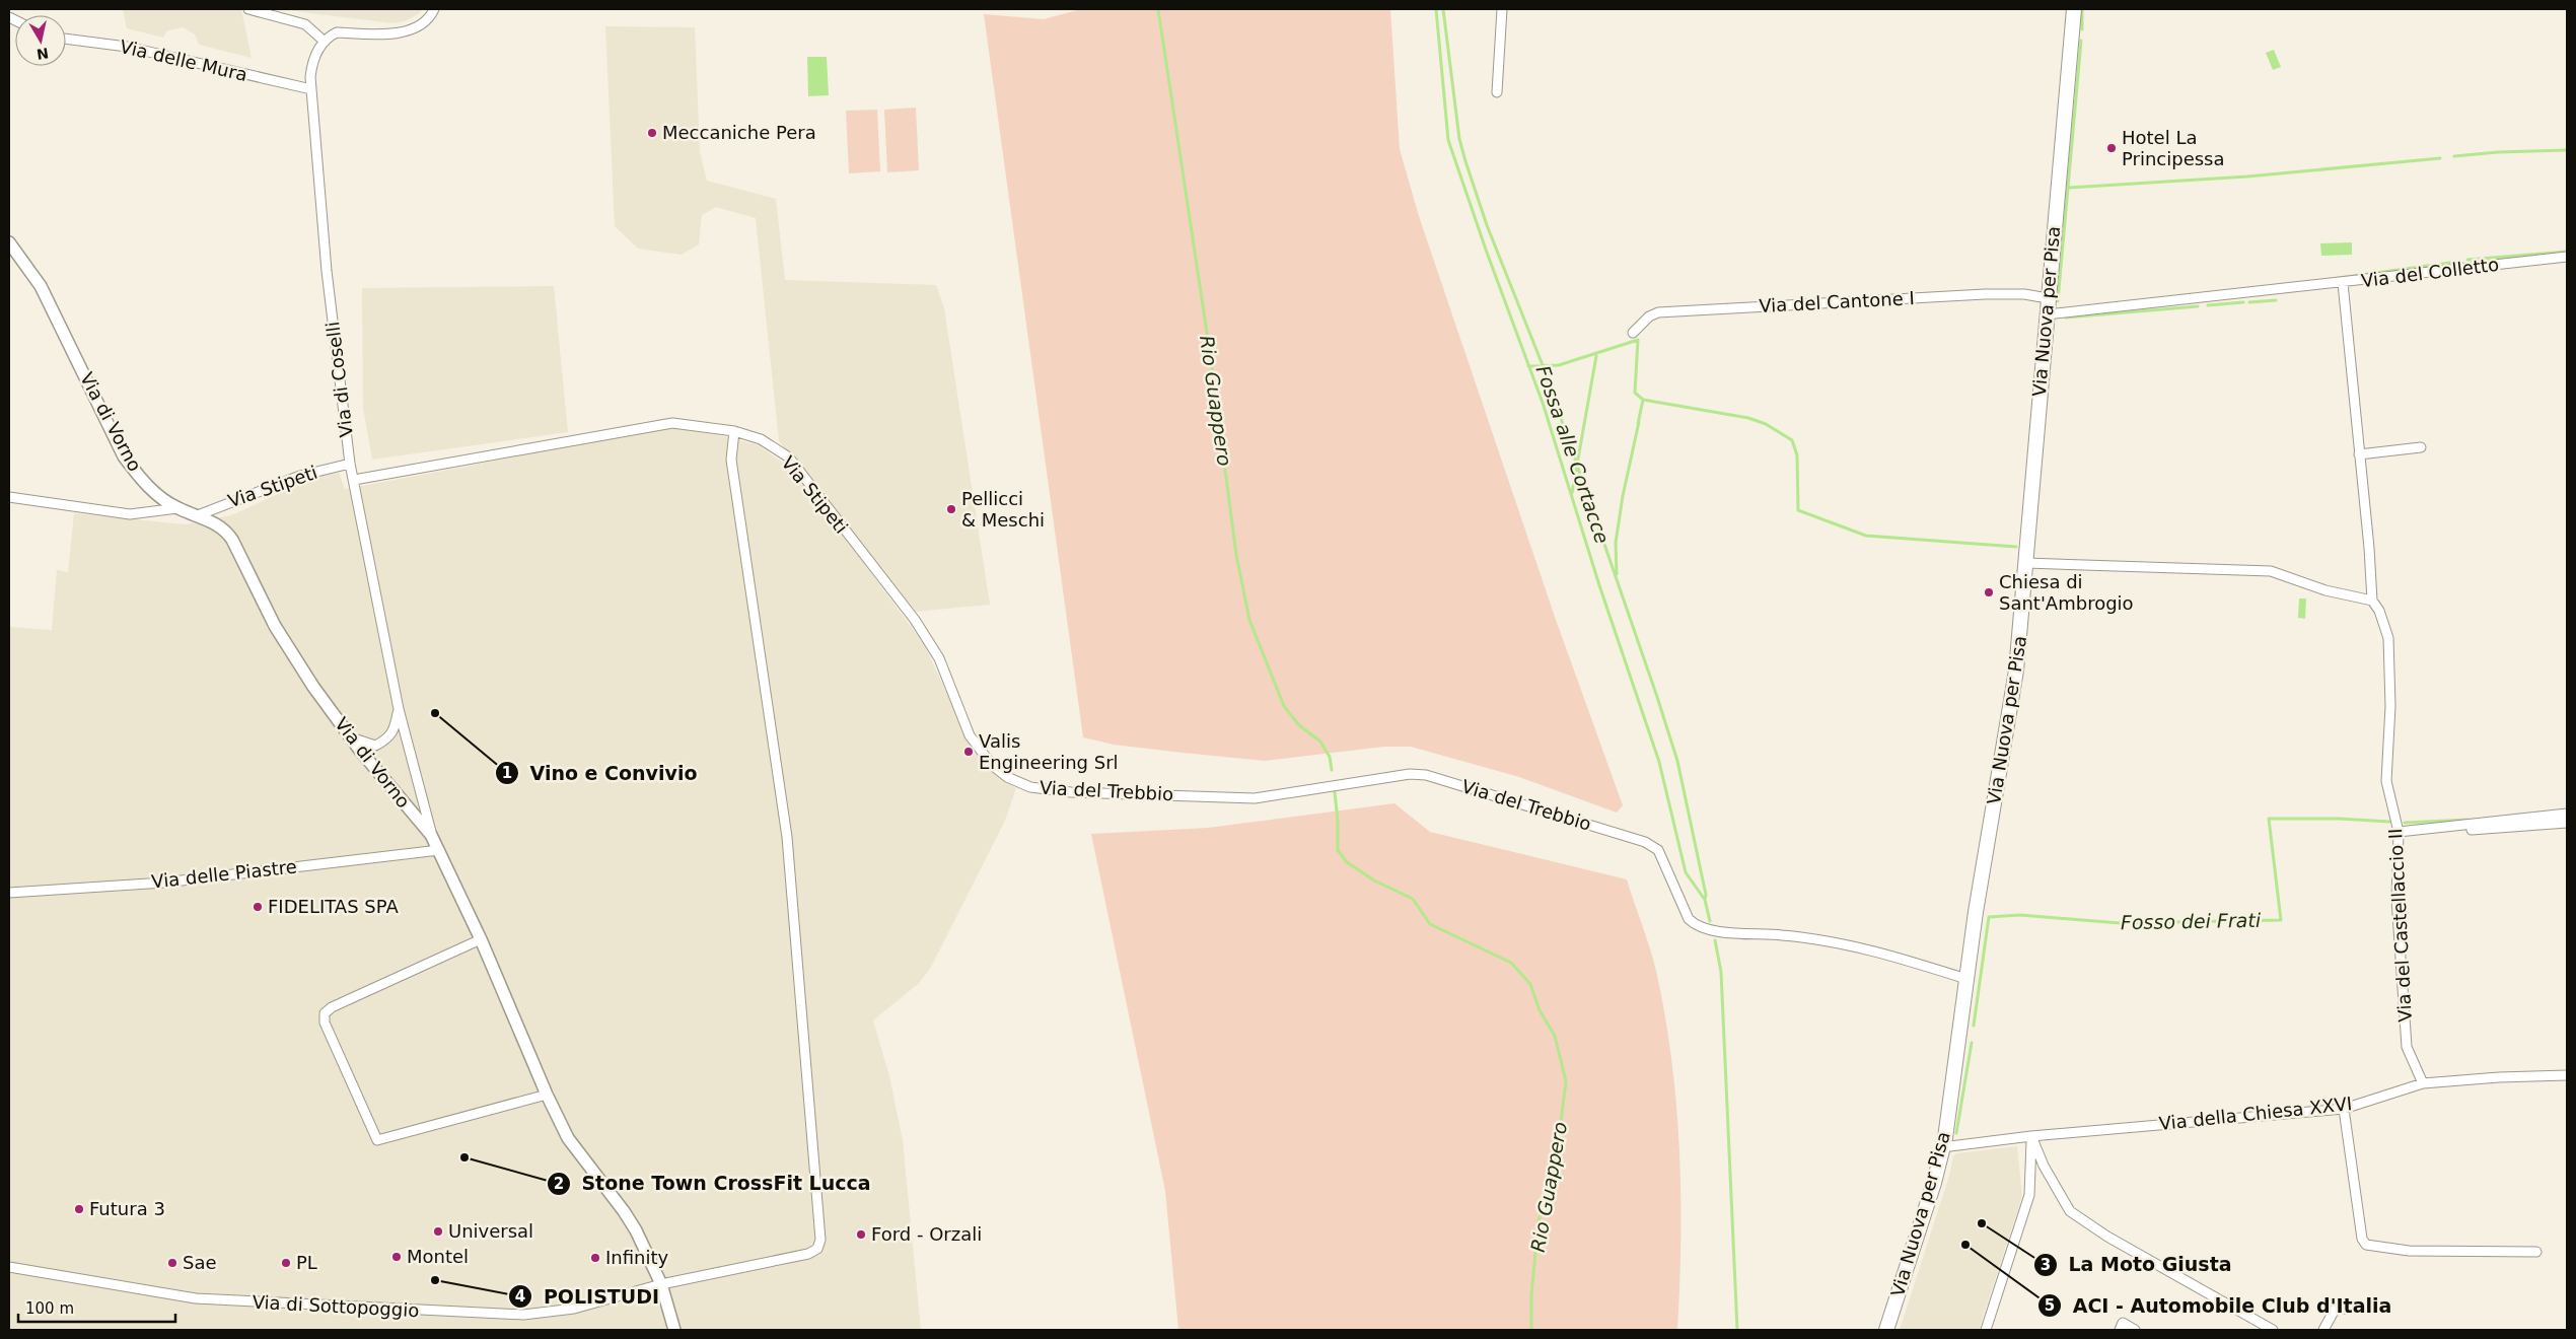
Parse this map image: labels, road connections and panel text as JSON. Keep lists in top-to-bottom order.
{
  "streets": {
    "main road": ["Via Nuova per Pisa"],
    "street": [
      "Via delle Mura",
      "Via del Colletto",
      "Via del Cantone I",
      "Via di Coselli",
      "Via di Vorno",
      "Via Stipeti",
      "Via del Trebbio",
      "Via delle Piastre",
      "Via del Castellaccio II",
      "Via della Chiesa XXVI",
      "Via di Sottopoggio"
    ]
  },
  "crossings": [
    ["Via delle Mura", "Via di Coselli"],
    ["Via del Colletto", "Via del Castellaccio II"],
    ["Via del Cantone I", "Via Nuova per Pisa"],
    ["Via Nuova per Pisa", "Via del Trebbio"],
    ["Via Nuova per Pisa", "Via della Chiesa XXVI"],
    ["Via di Coselli", "Via di Vorno"],
    ["Via di Coselli", "Via Stipeti"],
    ["Via di Vorno", "Via Stipeti"],
    ["Via di Vorno", "Via delle Piastre"],
    ["Via di Vorno", "Via di Sottopoggio"],
    ["Via Stipeti", "Via del Trebbio"],
    ["Via Stipeti", "Via di Sottopoggio"],
    ["Via del Castellaccio II", "Via della Chiesa XXVI"]
  ],
  "water": ["Rio Guappero", "Fossa alle Cortacce", "Fosso dei Frati"],
  "places": [
    "Meccaniche Pera",
    "Hotel La Principessa",
    "Pellicci & Meschi",
    "Chiesa di Sant'Ambrogio",
    "Vino e Convivio",
    "Valis Engineering Srl",
    "FIDELITAS SPA",
    "Stone Town CrossFit Lucca",
    "Futura 3",
    "La Moto Giusta",
    "Universal",
    "Ford - Orzali",
    "ACI - Automobile Club d'Italia",
    "Montel",
    "Infinity",
    "Sae",
    "PL",
    "POLISTUDI"
  ],
  "scale_bar": "100 m",
  "north": "bottom"
}
